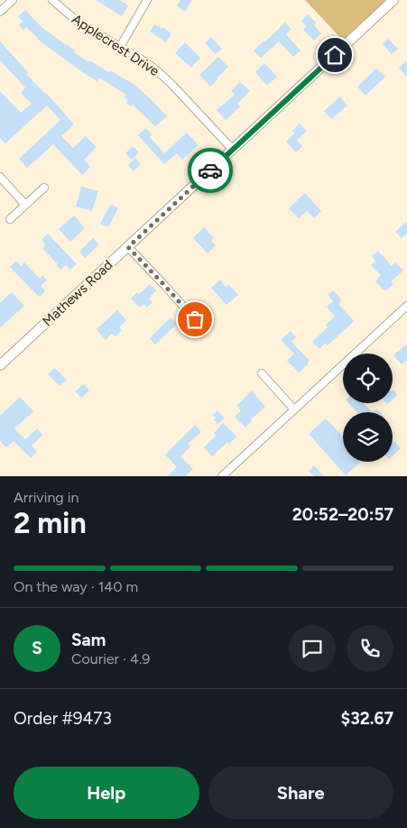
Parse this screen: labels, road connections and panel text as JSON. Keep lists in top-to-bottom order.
{
  "streets": {
    "street": ["Applecrest Drive", "Mathews Road"]
  },
  "crossings": [
    ["Applecrest Drive", "Mathews Road"]
  ],
  "page": {
    "heading": ["2 min", "Arriving in", "20:52–20:57"],
    "panel": [
      "Sam",
      "Courier · 4.9",
      "Order #9473",
      "$32.67"
    ],
    "bar": "On the way · 140 m",
    "round": "S",
    "buttons": ["Help", "Share"]
  }
}
